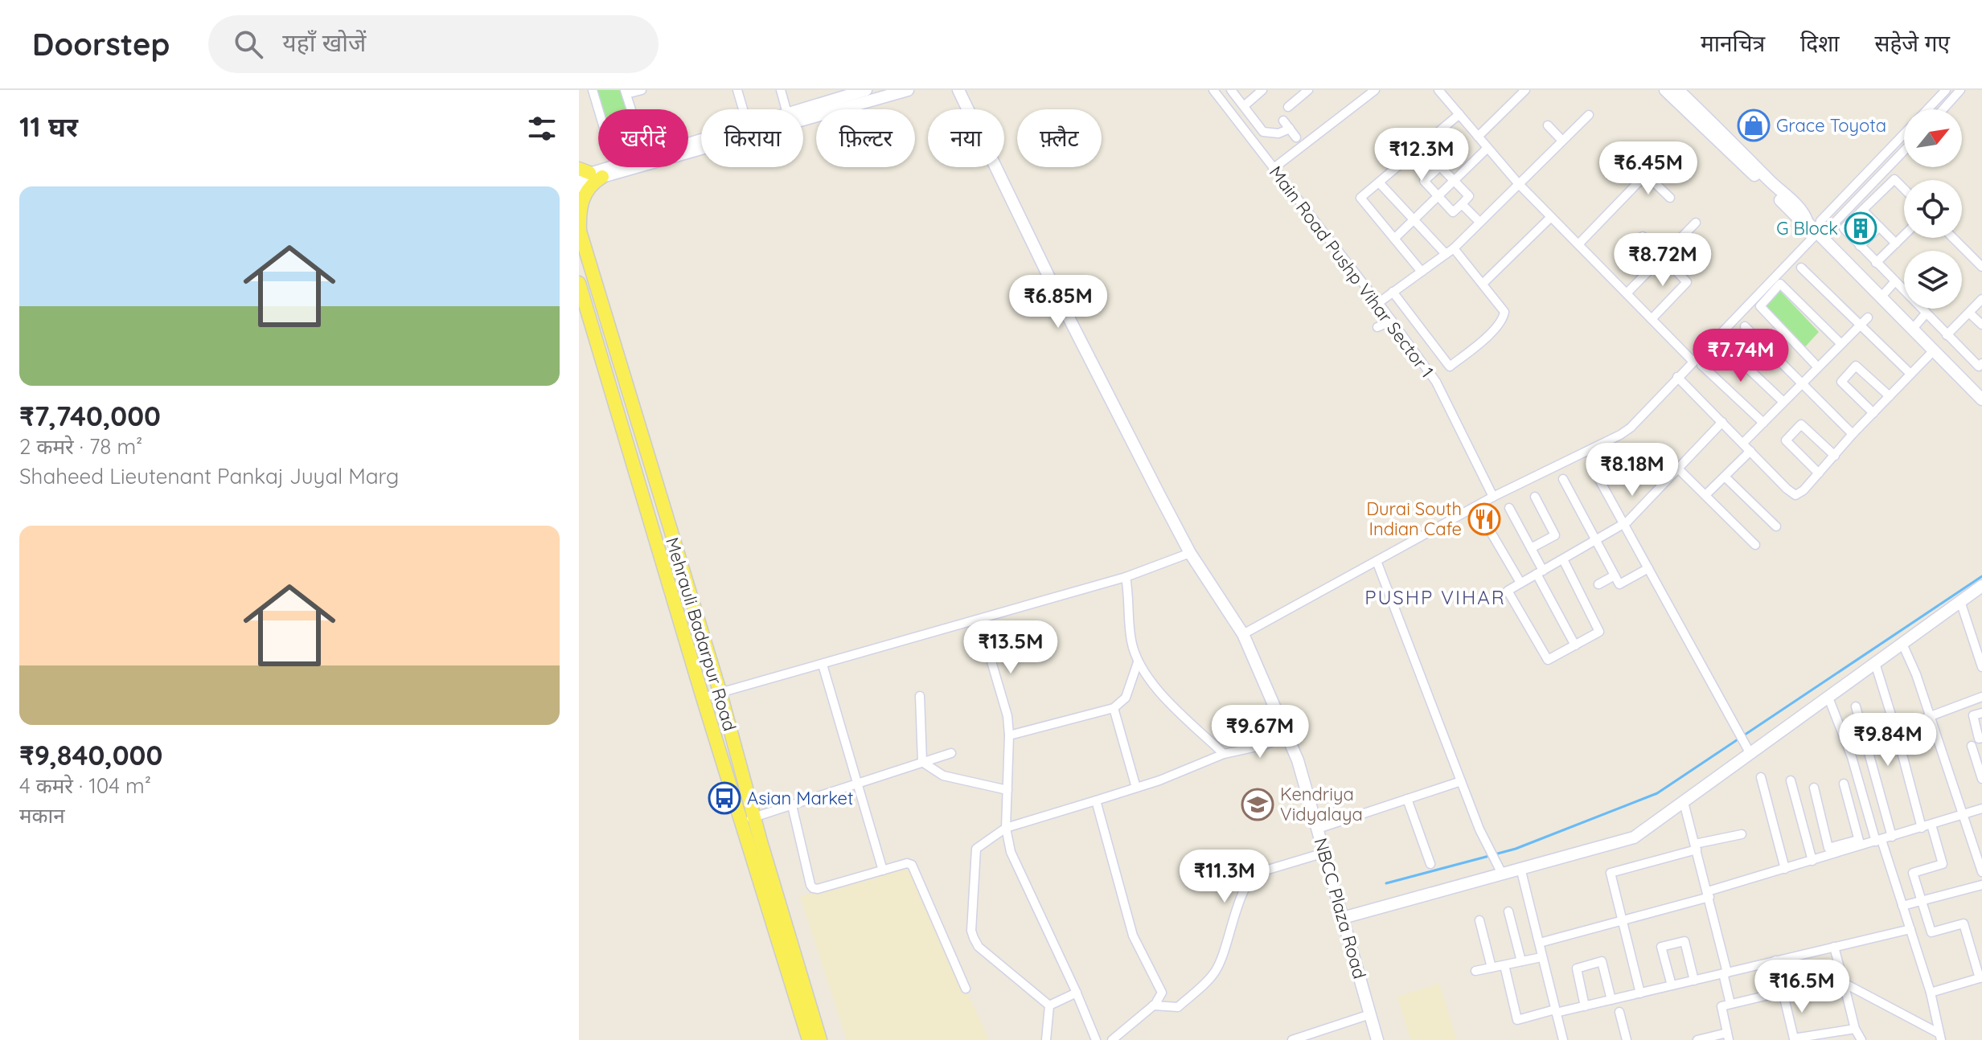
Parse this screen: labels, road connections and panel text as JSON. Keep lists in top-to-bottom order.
{
  "streets": {
    "main road": ["Mehrauli Badarpur Road"],
    "street": ["Main Road Pushp Vihar Sector 1", "NBCC Plaza Road"]
  },
  "districts": ["PUSHP VIHAR"],
  "places": {
    "shop": ["Grace Toyota"],
    "building": ["G Block"],
    "restaurant": ["Durai South Indian Cafe"],
    "bus stop": ["Asian Market"],
    "school or university": ["Kendriya Vidyalaya"]
  },
  "north": "top right",
  "page": {
    "header": "Doorstep",
    "search": "यहाँ खोजें",
    "nav": ["मानचित्र", "दिशा", "सहेजे गए"],
    "heading": "11 घर",
    "chip": [
      "खरीदें",
      "किराया",
      "फ़िल्टर",
      "नया",
      "फ़्लैट"
    ],
    "price": [
      "₹12.3M",
      "₹6.45M",
      "₹8.72M",
      "₹6.85M",
      "₹7.74M",
      "₹8.18M",
      "₹13.5M",
      "₹9.67M",
      "₹9.84M",
      "₹11.3M",
      "₹16.5M"
    ],
    "list": [
      {
        "name": "₹7,740,000",
        "note": "2 कमरे · 78 m² · Shaheed Lieutenant Pankaj Juyal Marg"
      },
      {
        "name": "₹9,840,000",
        "note": "4 कमरे · 104 m² · मकान"
      }
    ]
  }
}
